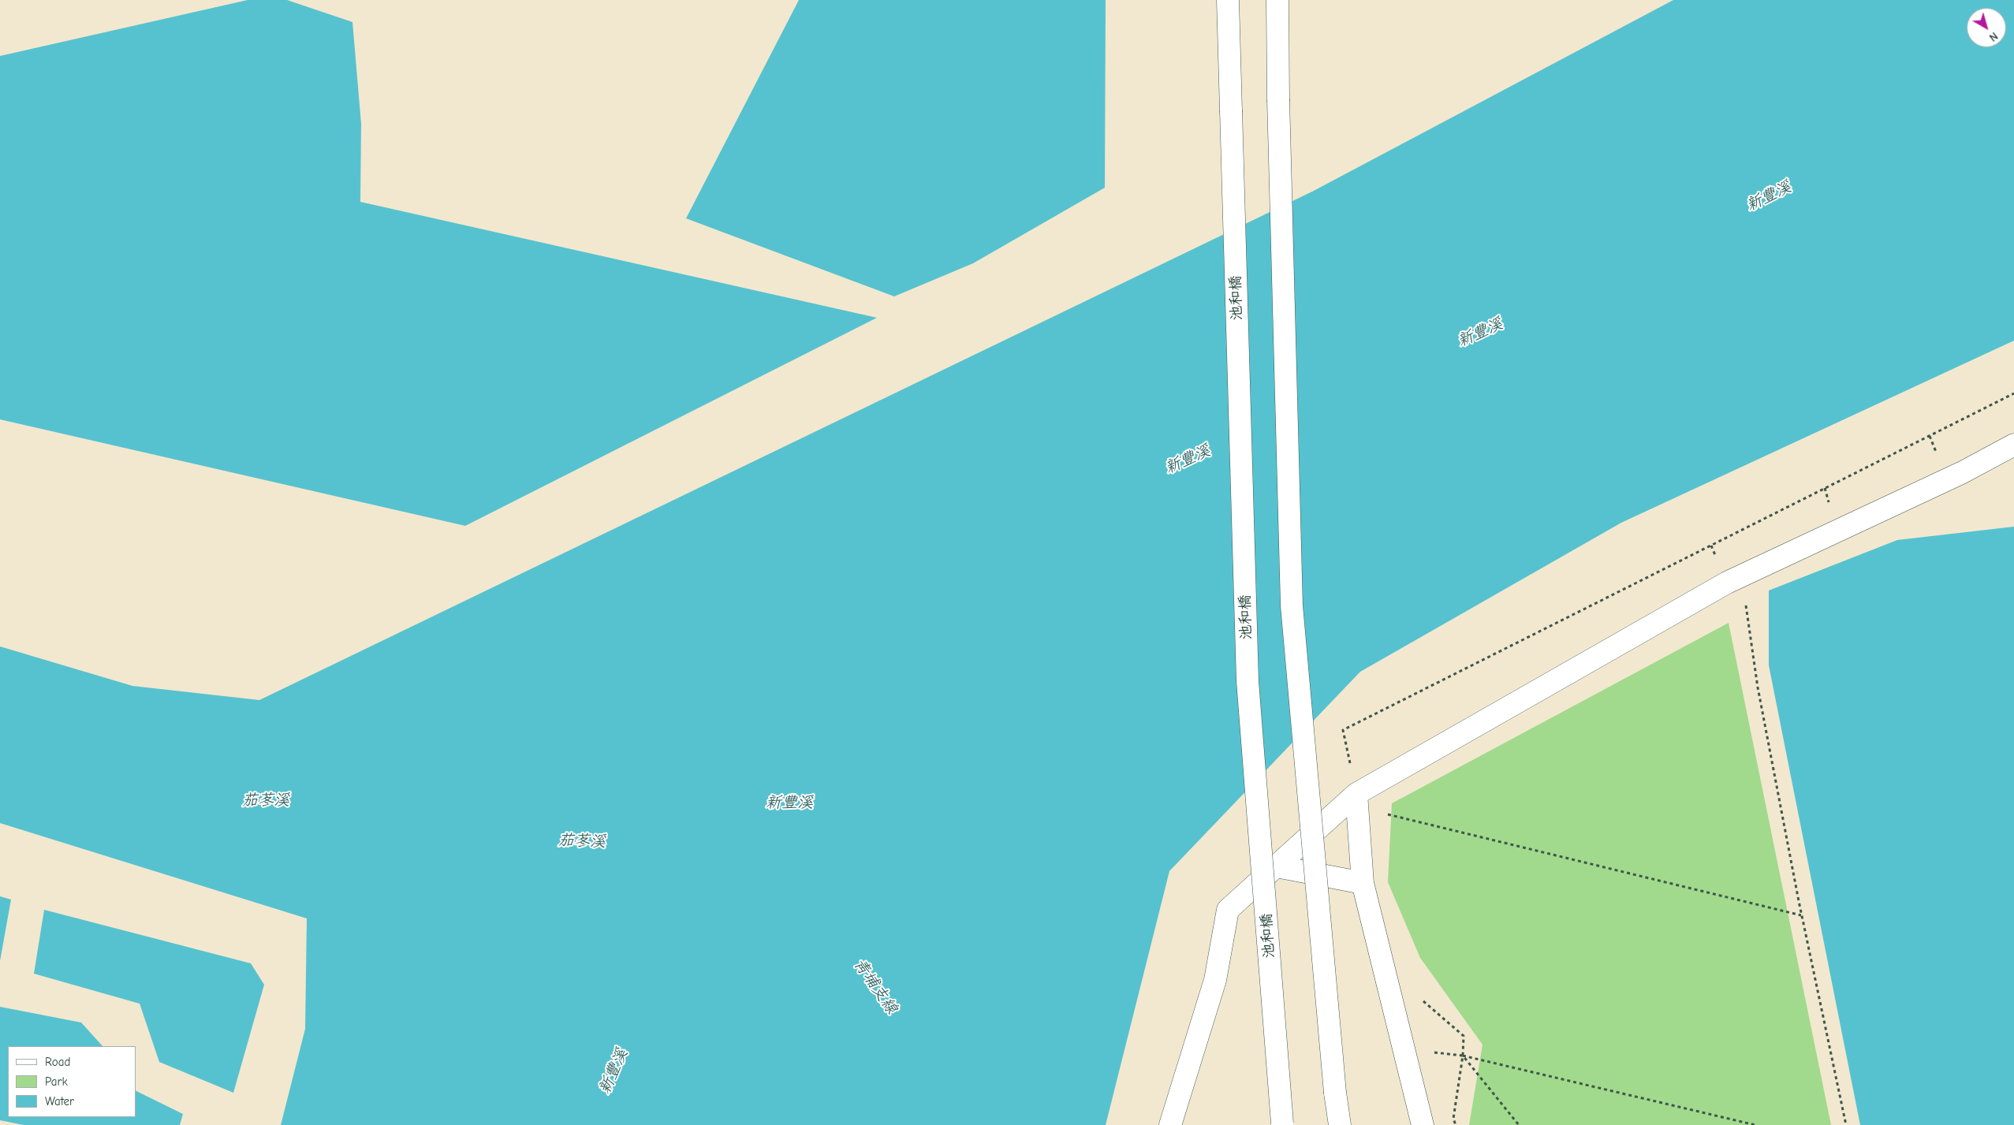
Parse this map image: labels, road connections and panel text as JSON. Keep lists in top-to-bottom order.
{
  "streets": {
    "main road": ["池和橋"]
  },
  "water": ["新豐溪", "茄苳溪", "青埔支線"],
  "legend": ["Road", "Park", "Water"],
  "north": "bottom right"
}
